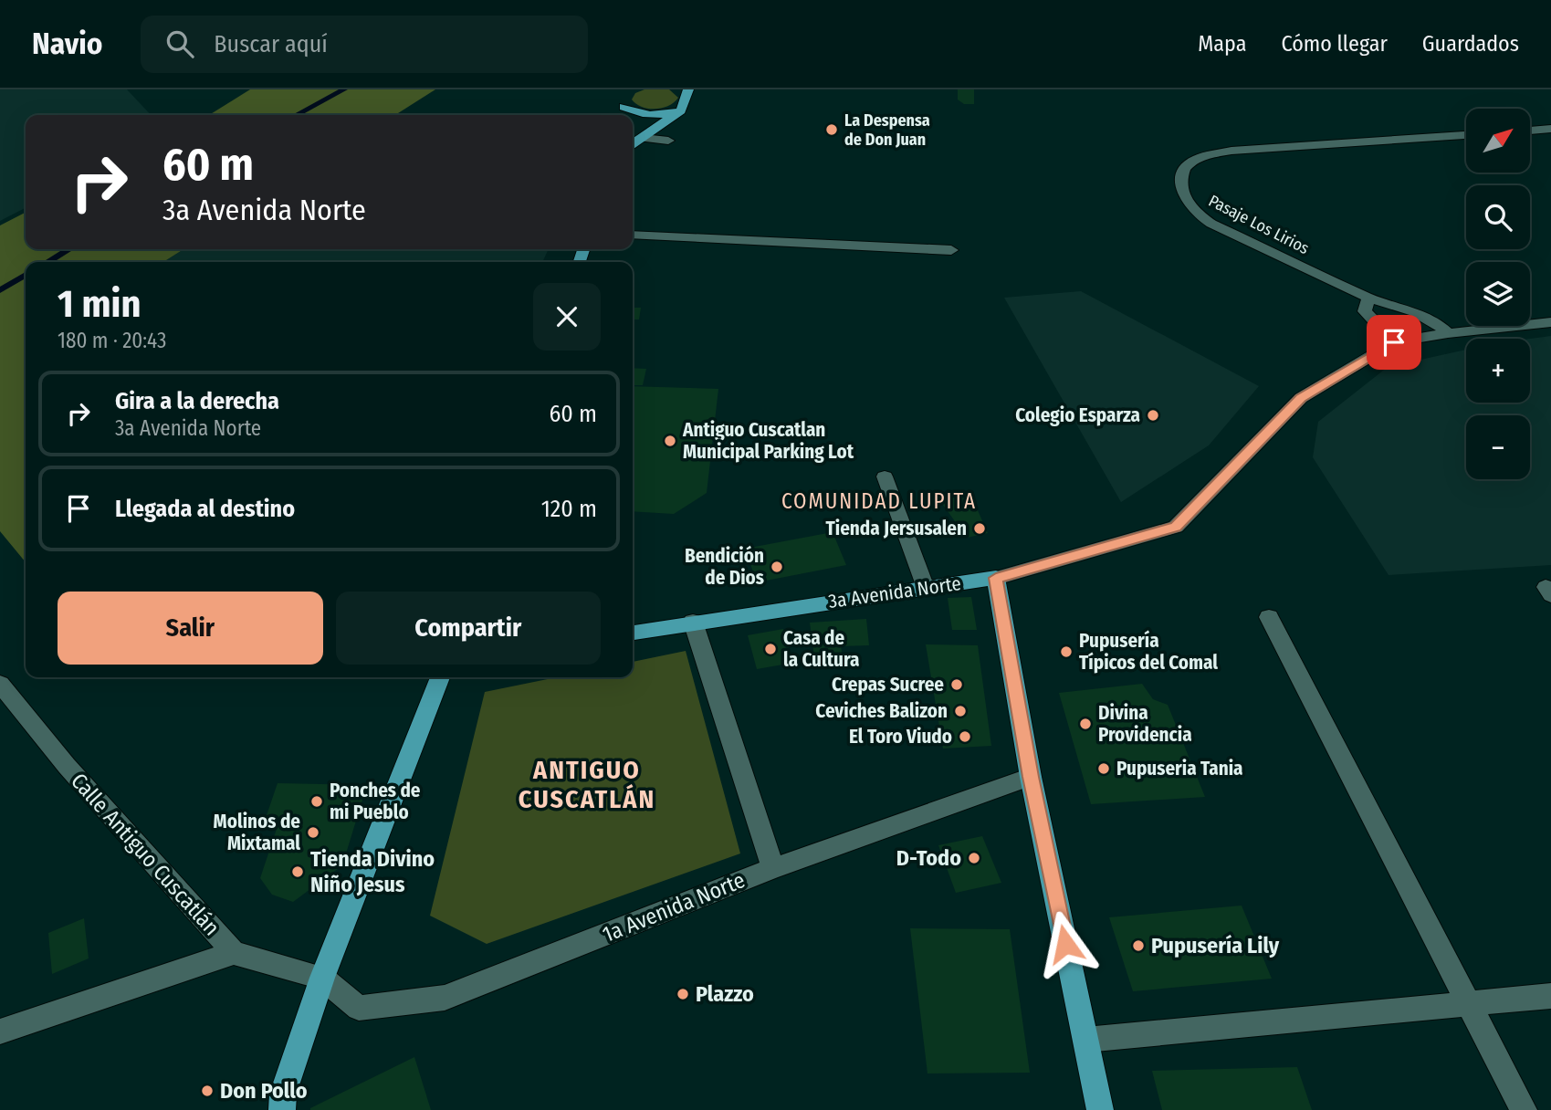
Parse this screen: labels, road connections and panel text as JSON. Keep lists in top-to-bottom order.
{
  "streets": {
    "main road": ["3a Avenida Norte"],
    "street": ["Pasaje Los Lirios", "Calle Antiguo Cuscatlán", "1a Avenida Norte"]
  },
  "crossings": [
    ["Calle Antiguo Cuscatlán", "1a Avenida Norte"]
  ],
  "districts": ["COMUNIDAD LUPITA", "ANTIGUO CUSCATLÁN"],
  "places": [
    "La Despensa de Don Juan",
    "Colegio Esparza",
    "Antiguo Cuscatlan Municipal Parking Lot",
    "Tienda Jersusalen",
    "Bendición de Dios",
    "Casa de la Cultura",
    "Pupusería Típicos del Comal",
    "Crepas Sucree",
    "Ceviches Balizon",
    "Divina Providencia",
    "El Toro Viudo",
    "Pupuseria Tania",
    "Ponches de mi Pueblo",
    "Molinos de Mixtamal",
    "D-Todo",
    "Tienda Divino Niño Jesus",
    "Pupusería Lily",
    "Plazzo",
    "Don Pollo"
  ],
  "north": "top right",
  "page": {
    "header": "Navio",
    "search": "Buscar aquí",
    "nav": ["Mapa", "Cómo llegar", "Guardados"],
    "map_buttons": ["+", "−"],
    "turn": ["60 m", "3a Avenida Norte"],
    "heading": ["1 min", "180 m · 20:43"],
    "list": [
      {
        "name": "Gira a la derecha",
        "note": "3a Avenida Norte",
        "value": "60 m"
      },
      {
        "name": "Llegada al destino",
        "value": "120 m"
      }
    ],
    "buttons": ["Salir", "Compartir"]
  }
}
